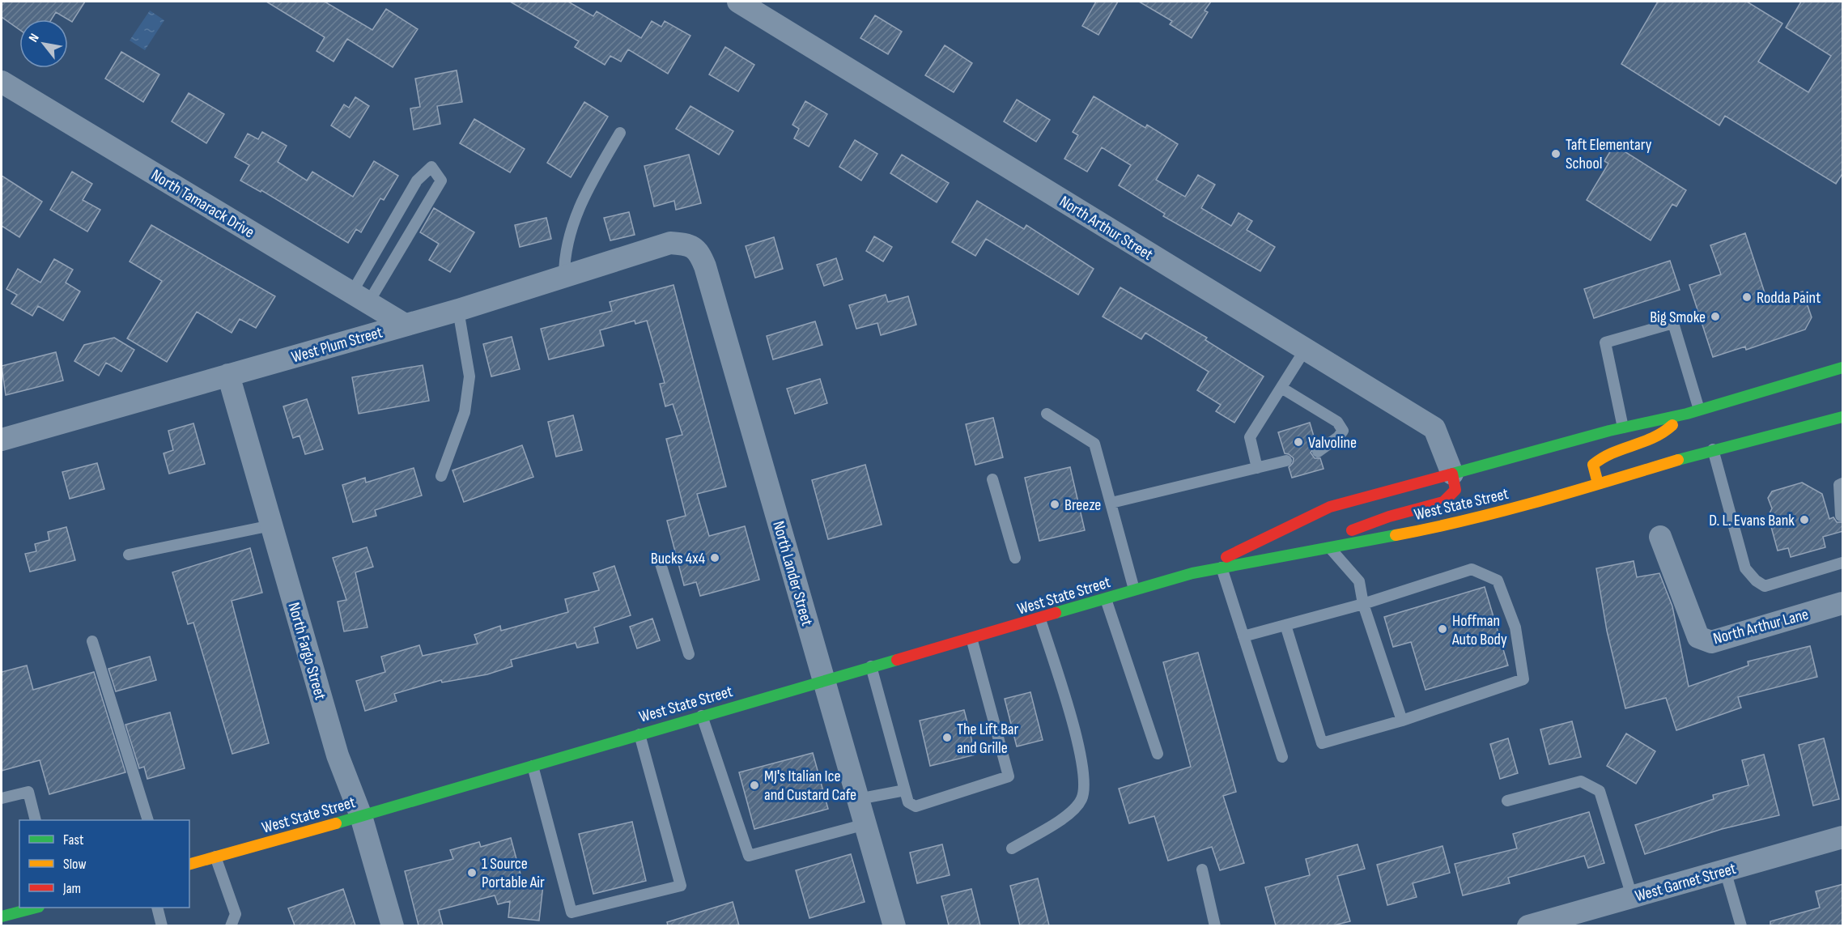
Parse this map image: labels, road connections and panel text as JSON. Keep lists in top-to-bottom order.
{
  "streets": {
    "main road": ["West State Street"],
    "street": [
      "North Tamarack Drive",
      "North Arthur Street",
      "West Plum Street",
      "North Lander Street",
      "North Arthur Lane",
      "North Fargo Street",
      "West Garnet Street"
    ]
  },
  "crossings": [
    ["North Tamarack Drive", "West Plum Street"],
    ["North Arthur Street", "West State Street"],
    ["West Plum Street", "North Lander Street"],
    ["West Plum Street", "North Fargo Street"],
    ["West State Street", "North Lander Street"],
    ["West State Street", "North Fargo Street"]
  ],
  "places": [
    "Taft Elementary School",
    "Rodda Paint",
    "Big Smoke",
    "Valvoline",
    "Breeze",
    "D. L. Evans Bank",
    "Bucks 4x4",
    "Hoffman Auto Body",
    "The Lift Bar and Grille",
    "MJ's Italian Ice and Custard Cafe",
    "1 Source Portable Air"
  ],
  "legend": ["Fast", "Slow", "Jam"],
  "north": "top left"
}
